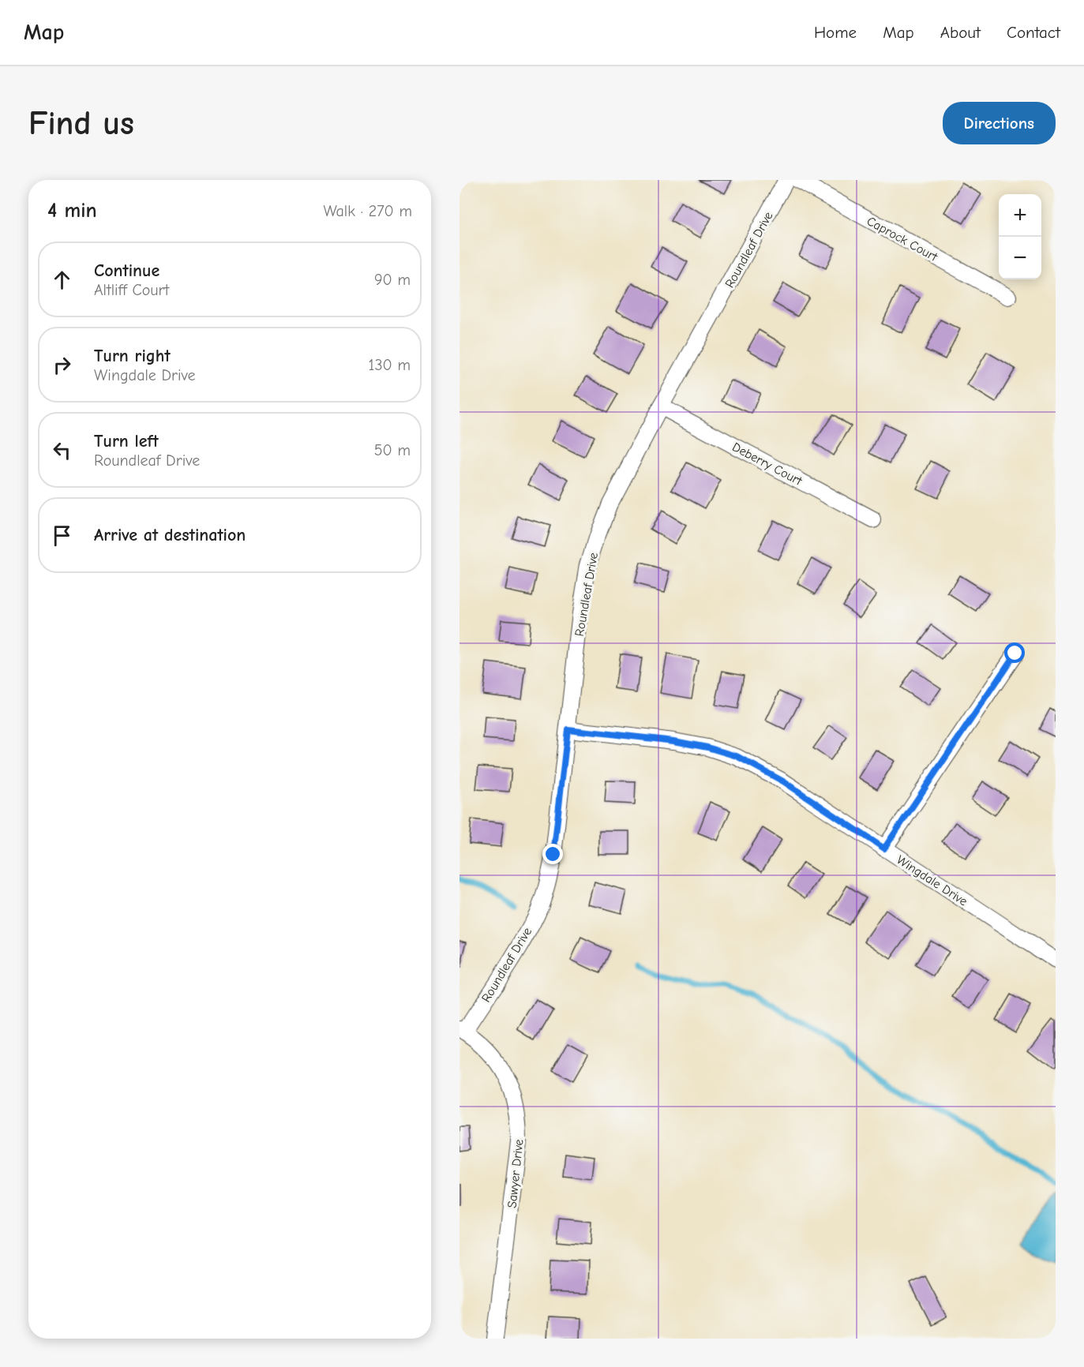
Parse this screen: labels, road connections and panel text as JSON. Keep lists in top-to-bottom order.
{
  "streets": {
    "street": [
      "Caprock Court",
      "Roundleaf Drive",
      "Deberry Court",
      "Wingdale Drive",
      "Sawyer Drive"
    ]
  },
  "crossings": [
    ["Roundleaf Drive", "Deberry Court"],
    ["Roundleaf Drive", "Wingdale Drive"],
    ["Roundleaf Drive", "Sawyer Drive"]
  ],
  "page": {
    "header": "Map",
    "nav": [
      "Home",
      "Map",
      "About",
      "Contact"
    ],
    "buttons": "Directions",
    "title": "Find us",
    "heading": ["4 min", "Walk · 270 m"],
    "map_buttons": ["+", "−"],
    "list": [
      ["Continue", "Altliff Court", "90 m"],
      ["Turn right", "Wingdale Drive", "130 m"],
      ["Turn left", "Roundleaf Drive", "50 m"],
      "Arrive at destination"
    ]
  }
}
